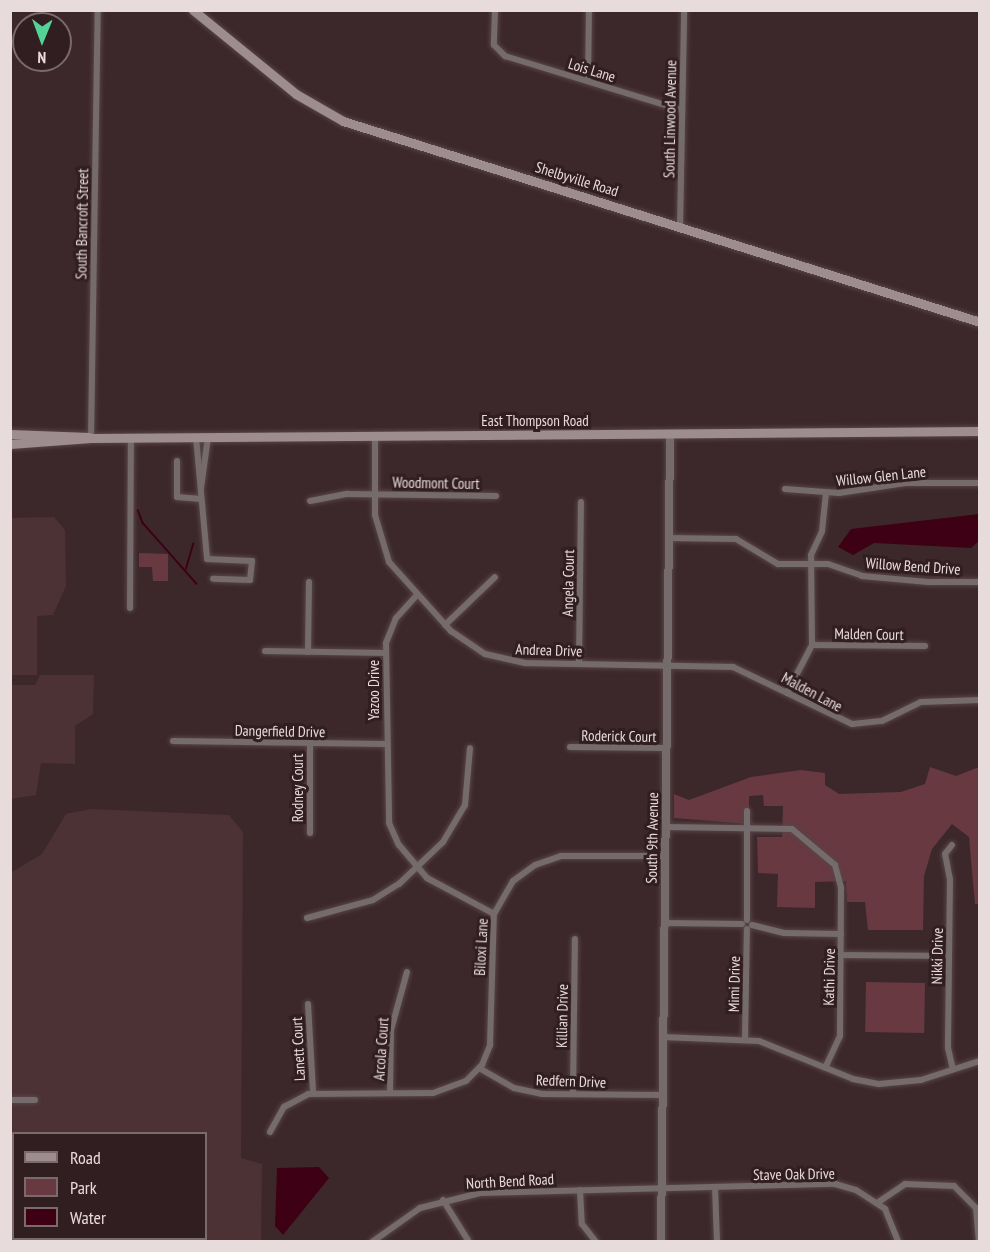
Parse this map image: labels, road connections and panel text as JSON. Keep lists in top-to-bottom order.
{
  "streets": {
    "main road": ["Shelbyville Road", "East Thompson Road"],
    "street": [
      "Lois Lane",
      "South Linwood Avenue",
      "South Bancroft Street",
      "Willow Glen Lane",
      "Woodmont Court",
      "Willow Bend Drive",
      "Angela Court",
      "Malden Court",
      "Andrea Drive",
      "Yazoo Drive",
      "Malden Lane",
      "Dangerfield Drive",
      "Roderick Court",
      "Rodney Court",
      "South 9th Avenue",
      "Biloxi Lane",
      "Nikki Drive",
      "Kathi Drive",
      "Mimi Drive",
      "Killian Drive",
      "Lanett Court",
      "Arcola Court",
      "Redfern Drive",
      "Stave Oak Drive",
      "North Bend Road"
    ]
  },
  "crossings": [
    ["Lois Lane", "South Linwood Avenue"],
    ["South Linwood Avenue", "Shelbyville Road"],
    ["South Bancroft Street", "East Thompson Road"],
    ["East Thompson Road", "South 9th Avenue"],
    ["Willow Bend Drive", "South 9th Avenue"],
    ["Angela Court", "Andrea Drive"],
    ["Andrea Drive", "Yazoo Drive"],
    ["Andrea Drive", "Malden Lane"],
    ["Andrea Drive", "South 9th Avenue"],
    ["Yazoo Drive", "Dangerfield Drive"],
    ["Yazoo Drive", "Biloxi Lane"],
    ["Malden Lane", "South 9th Avenue"],
    ["Dangerfield Drive", "Rodney Court"],
    ["Roderick Court", "South 9th Avenue"],
    ["South 9th Avenue", "Biloxi Lane"],
    ["South 9th Avenue", "Redfern Drive"],
    ["South 9th Avenue", "Stave Oak Drive"],
    ["South 9th Avenue", "North Bend Road"],
    ["Biloxi Lane", "Redfern Drive"],
    ["Kathi Drive", "Mimi Drive"],
    ["Killian Drive", "Redfern Drive"],
    ["Stave Oak Drive", "North Bend Road"]
  ],
  "legend": ["Road", "Park", "Water"],
  "north": "bottom"
}
